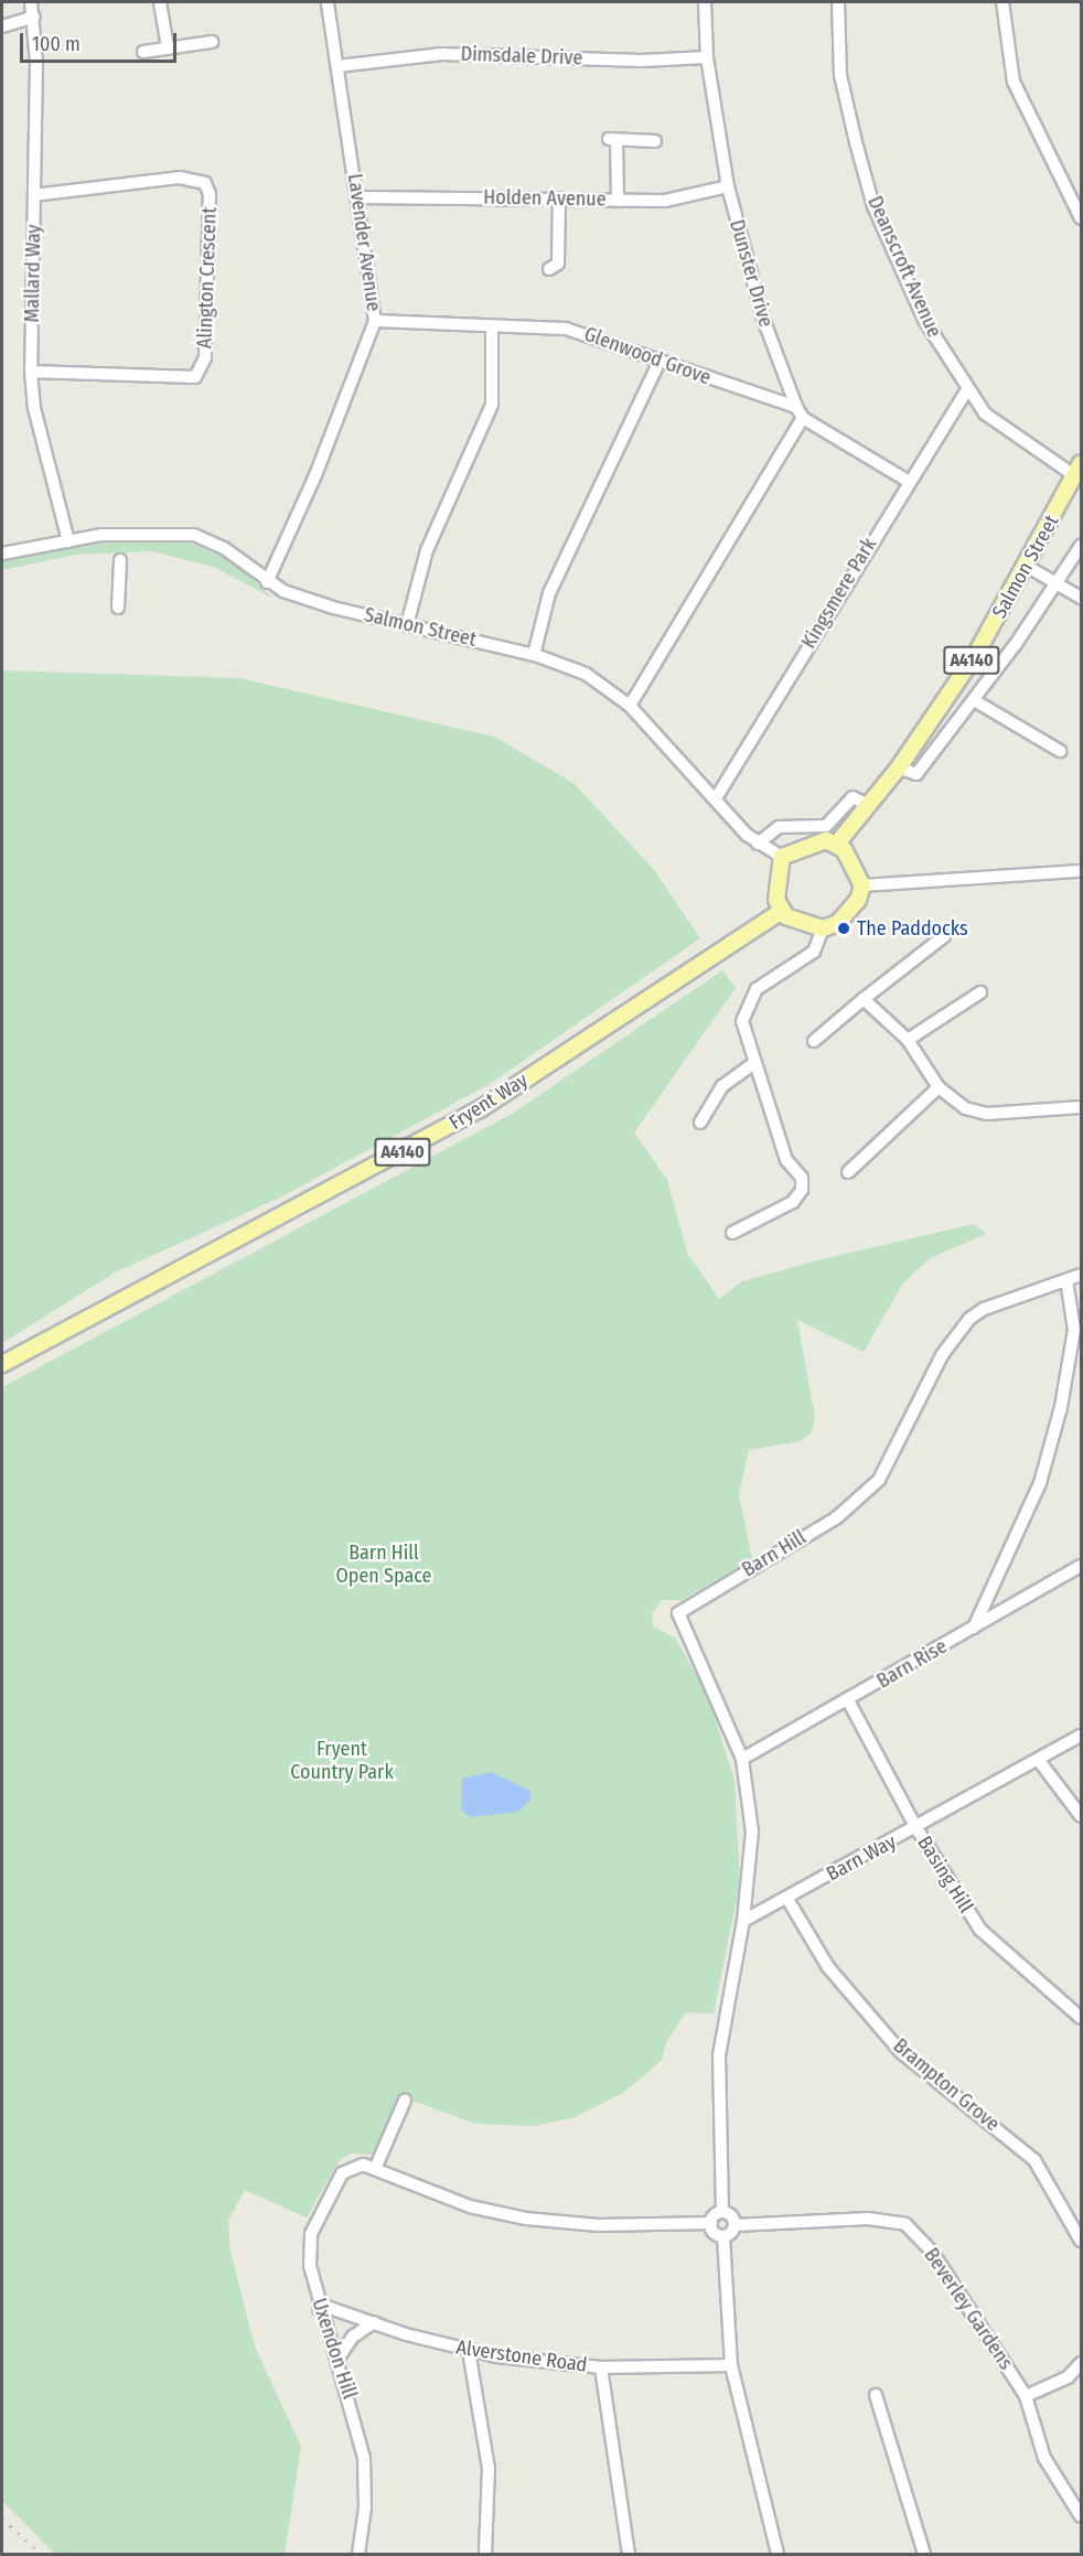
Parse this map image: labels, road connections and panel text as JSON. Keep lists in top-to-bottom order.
{
  "streets": {
    "main road": ["Salmon Street", "A4140", "Fryent Way"],
    "street": [
      "Dimsdale Drive",
      "Holden Avenue",
      "Lavender Avenue",
      "Deanscroft Avenue",
      "Mallard Way",
      "Dunster Drive",
      "Alington Crescent",
      "Glenwood Grove",
      "Kingsmere Park",
      "Barn Hill",
      "Barn Rise",
      "Barn Way",
      "Basing Hill",
      "Brampton Grove",
      "Beverley Gardens",
      "Uxendon Hill",
      "Alverstone Road"
    ]
  },
  "crossings": [
    ["Dimsdale Drive", "Lavender Avenue"],
    ["Dimsdale Drive", "Dunster Drive"],
    ["Holden Avenue", "Lavender Avenue"],
    ["Holden Avenue", "Dunster Drive"],
    ["Lavender Avenue", "Glenwood Grove"],
    ["Lavender Avenue", "Salmon Street"],
    ["Deanscroft Avenue", "Salmon Street"],
    ["Deanscroft Avenue", "Kingsmere Park"],
    ["Mallard Way", "Alington Crescent"],
    ["Mallard Way", "Salmon Street"],
    ["Dunster Drive", "Glenwood Grove"],
    ["Salmon Street", "Kingsmere Park"],
    ["Salmon Street", "Fryent Way"],
    ["Barn Hill", "Barn Rise"],
    ["Barn Hill", "Barn Way"],
    ["Barn Rise", "Basing Hill"],
    ["Barn Way", "Basing Hill"],
    ["Barn Way", "Brampton Grove"],
    ["Uxendon Hill", "Alverstone Road"]
  ],
  "parks": ["Barn Hill Open Space", "Fryent Country Park"],
  "places": ["The Paddocks"],
  "scale_bar": "100 m"
}
